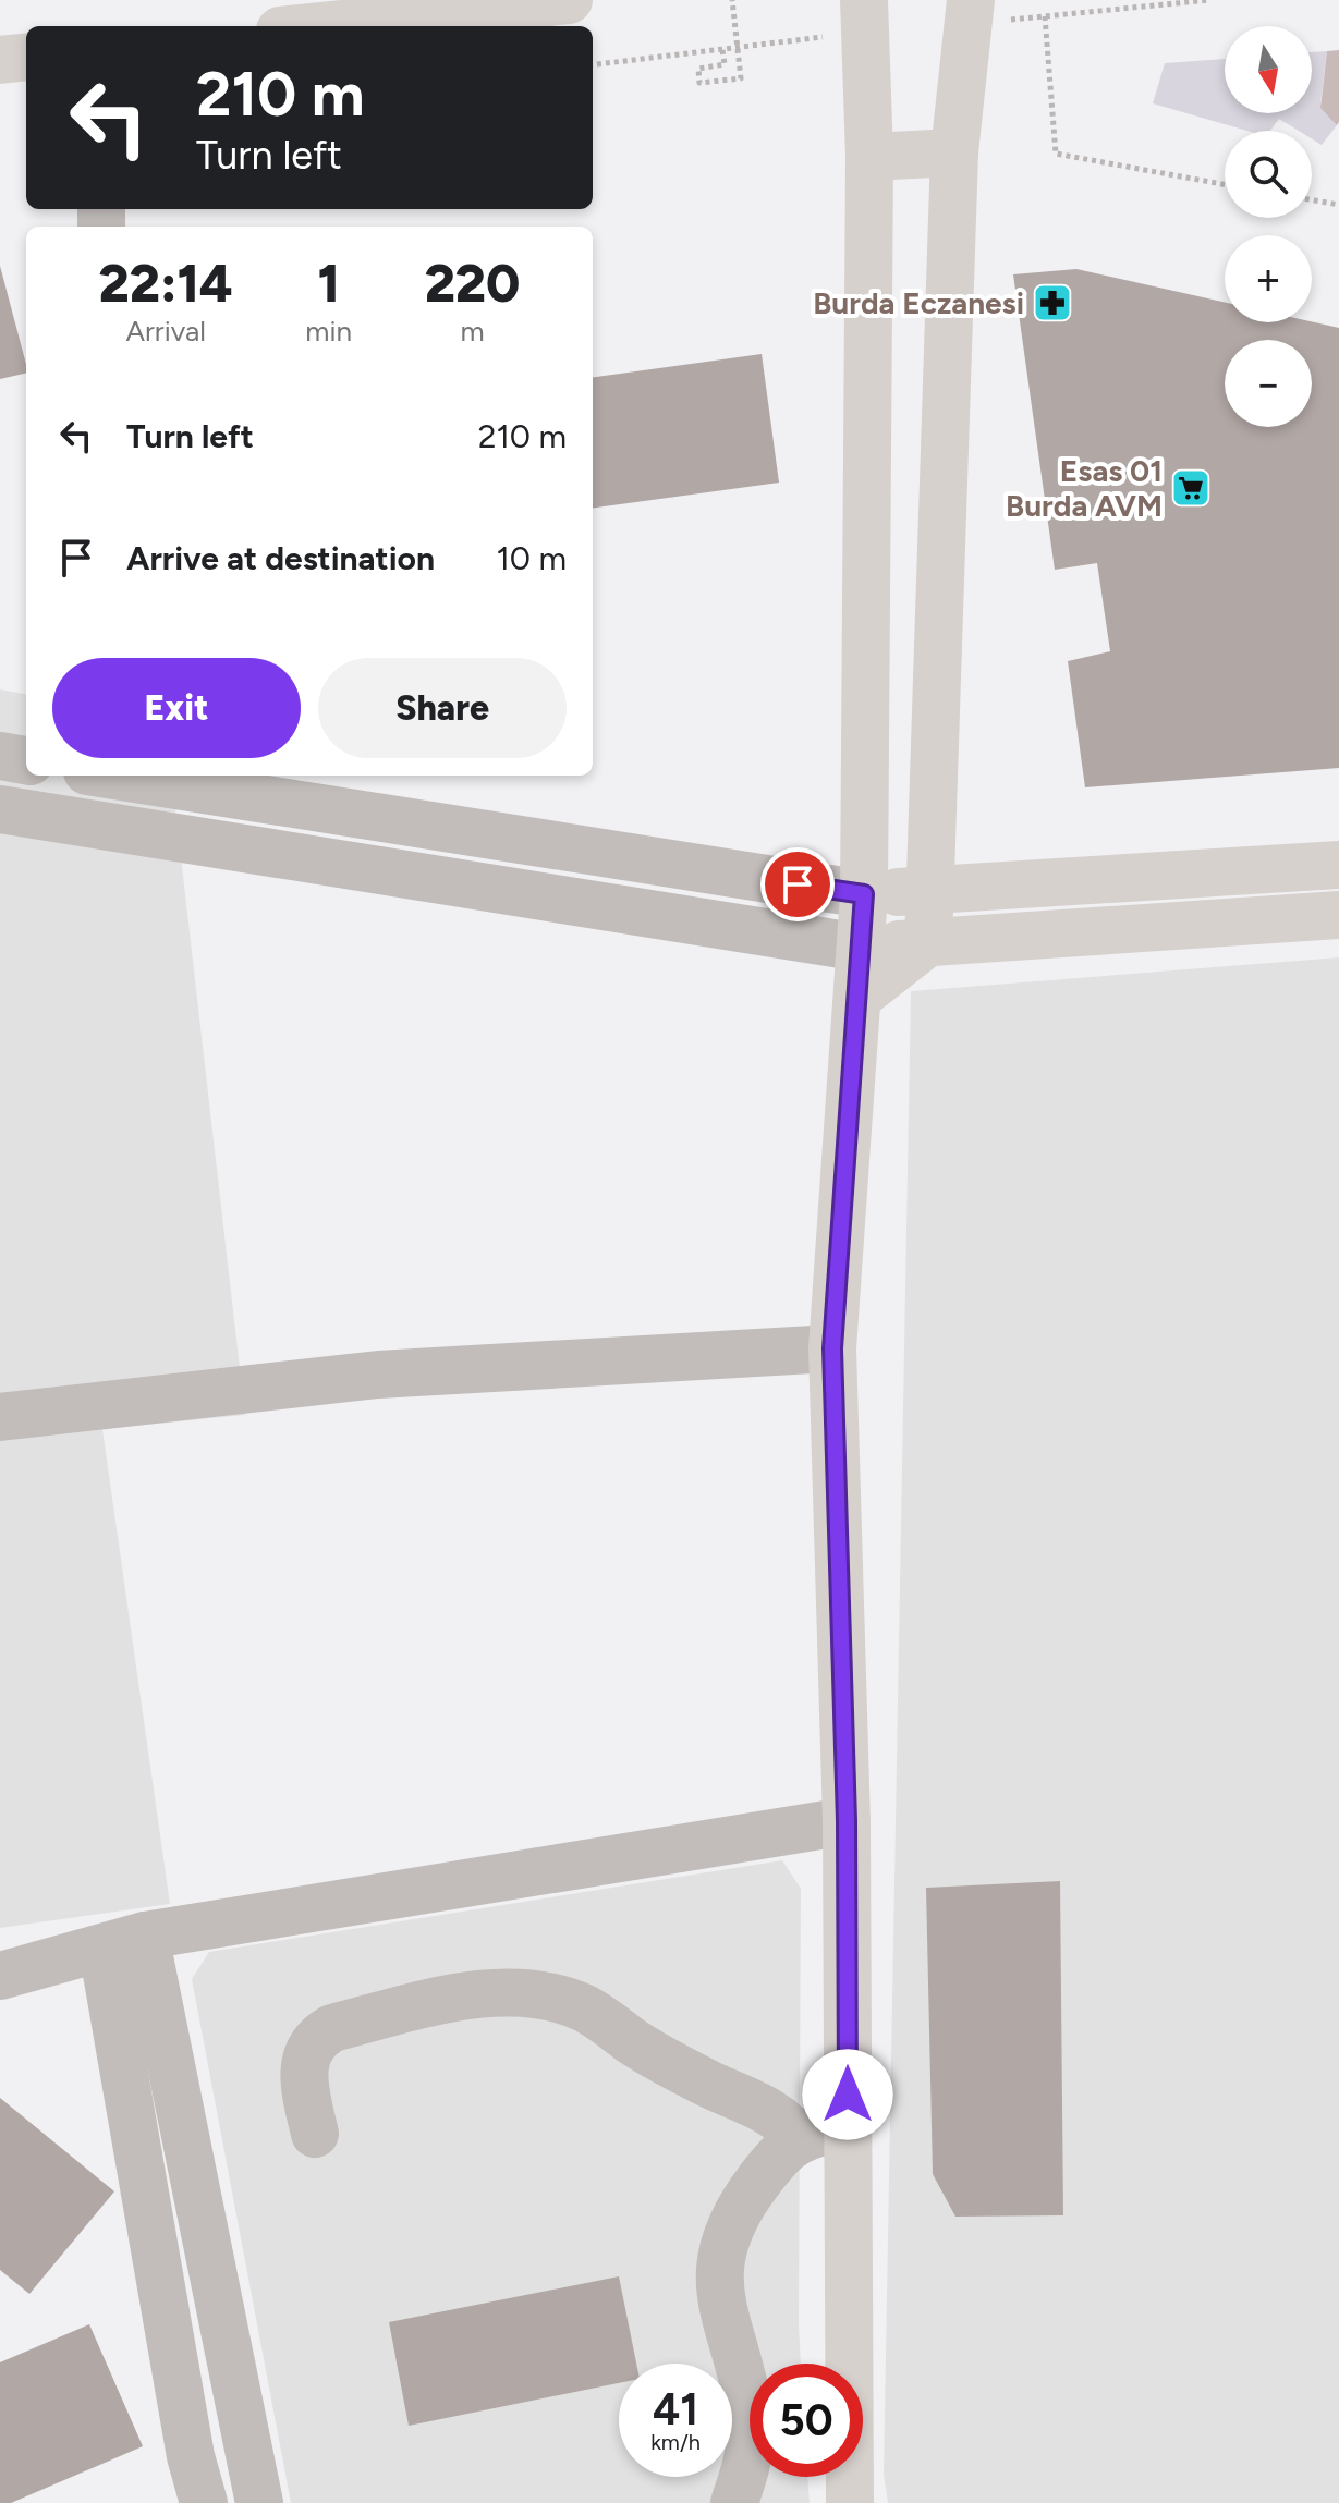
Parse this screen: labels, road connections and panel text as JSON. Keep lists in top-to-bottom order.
{
  "places": {
    "pharmacy": ["Burda Eczanesi"],
    "supermarket": ["Esas 01 Burda AVM"]
  },
  "north": "bottom",
  "page": {
    "map_buttons": ["+", "−"],
    "turn": ["210 m", "Turn left"],
    "eta": [
      "22:14",
      "Arrival",
      "1",
      "min",
      "220",
      "m"
    ],
    "list": [
      {
        "name": "Turn left",
        "value": "210 m"
      },
      {
        "name": "Arrive at destination",
        "value": "10 m"
      }
    ],
    "buttons": ["Exit", "Share"],
    "speed": "41 km/h",
    "limit": "50"
  }
}
